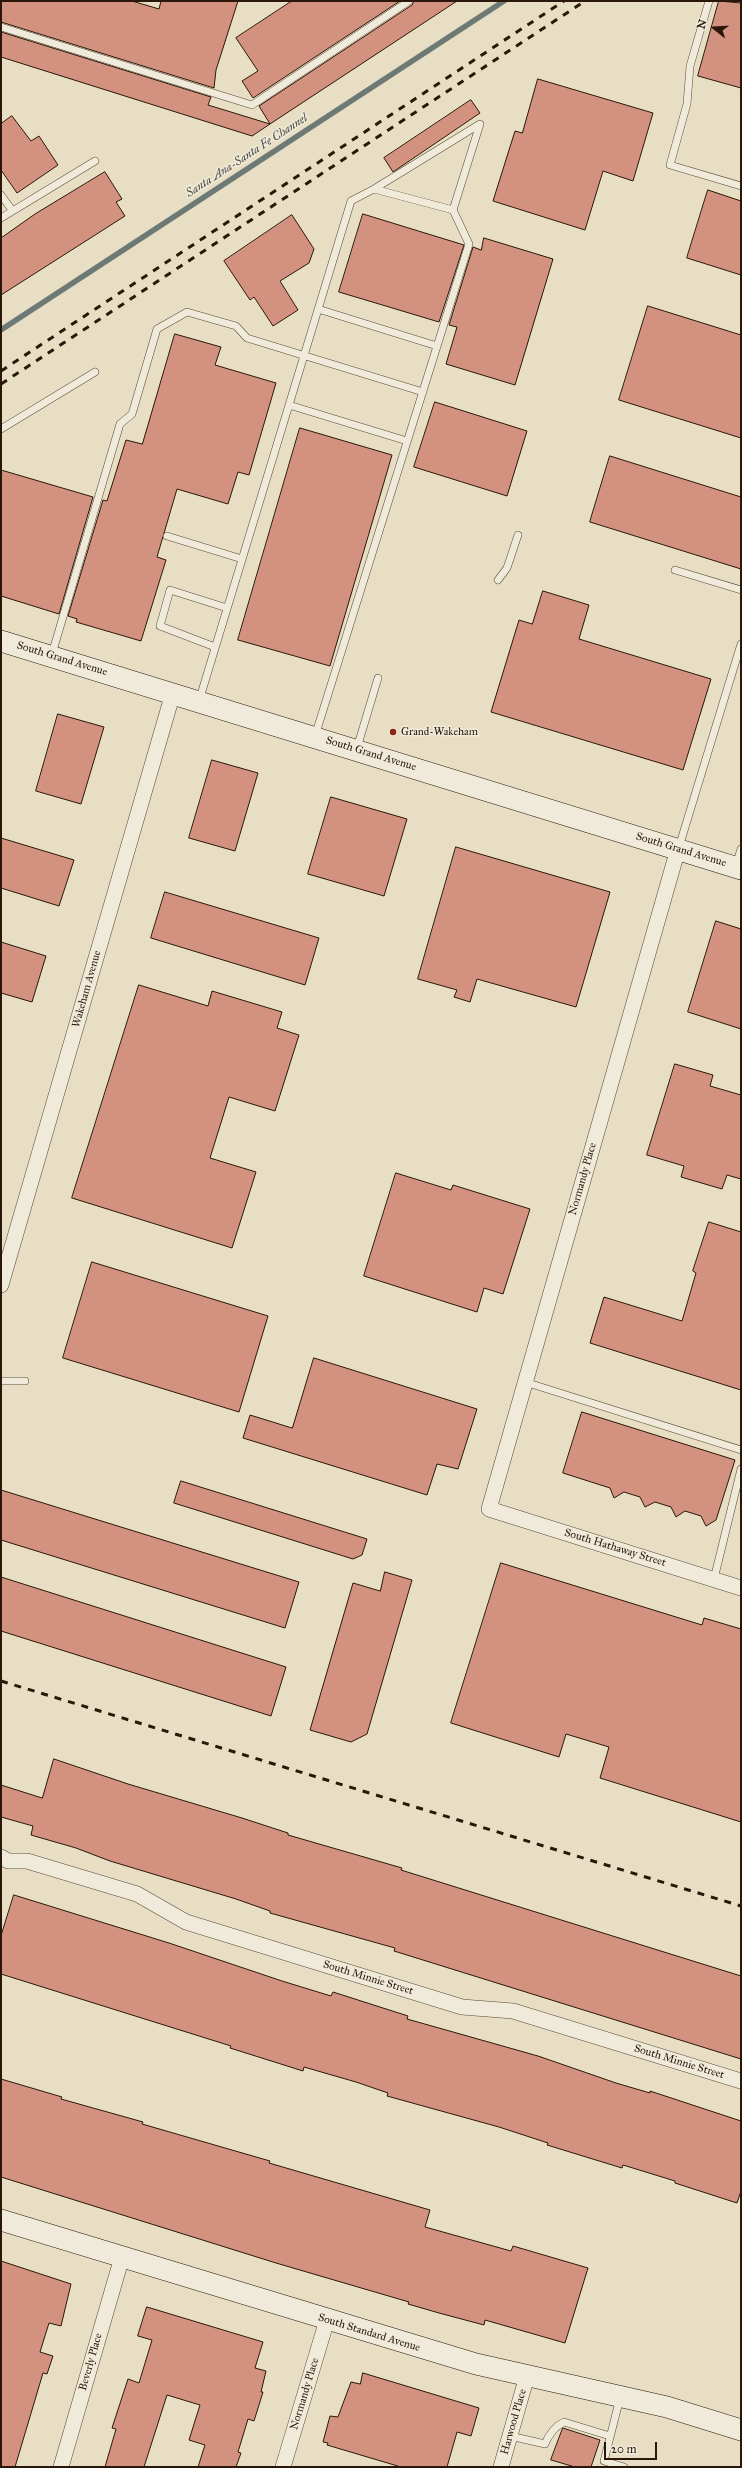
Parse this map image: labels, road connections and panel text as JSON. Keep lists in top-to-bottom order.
{
  "streets": {
    "main road": ["South Grand Avenue", "South Standard Avenue"],
    "street": [
      "Wakeham Avenue",
      "Normandy Place",
      "South Hathaway Street",
      "South Minnie Street",
      "Beverly Place",
      "Harwood Place"
    ]
  },
  "crossings": [
    ["South Grand Avenue", "Wakeham Avenue"],
    ["South Grand Avenue", "Normandy Place"],
    ["Normandy Place", "South Hathaway Street"],
    ["Normandy Place", "South Standard Avenue"],
    ["South Standard Avenue", "Beverly Place"],
    ["South Standard Avenue", "Harwood Place"]
  ],
  "water": ["Santa Ana-Santa Fe Channel"],
  "places": ["Grand-Wakeham"],
  "scale_bar": "20 m",
  "north": "left"
}
